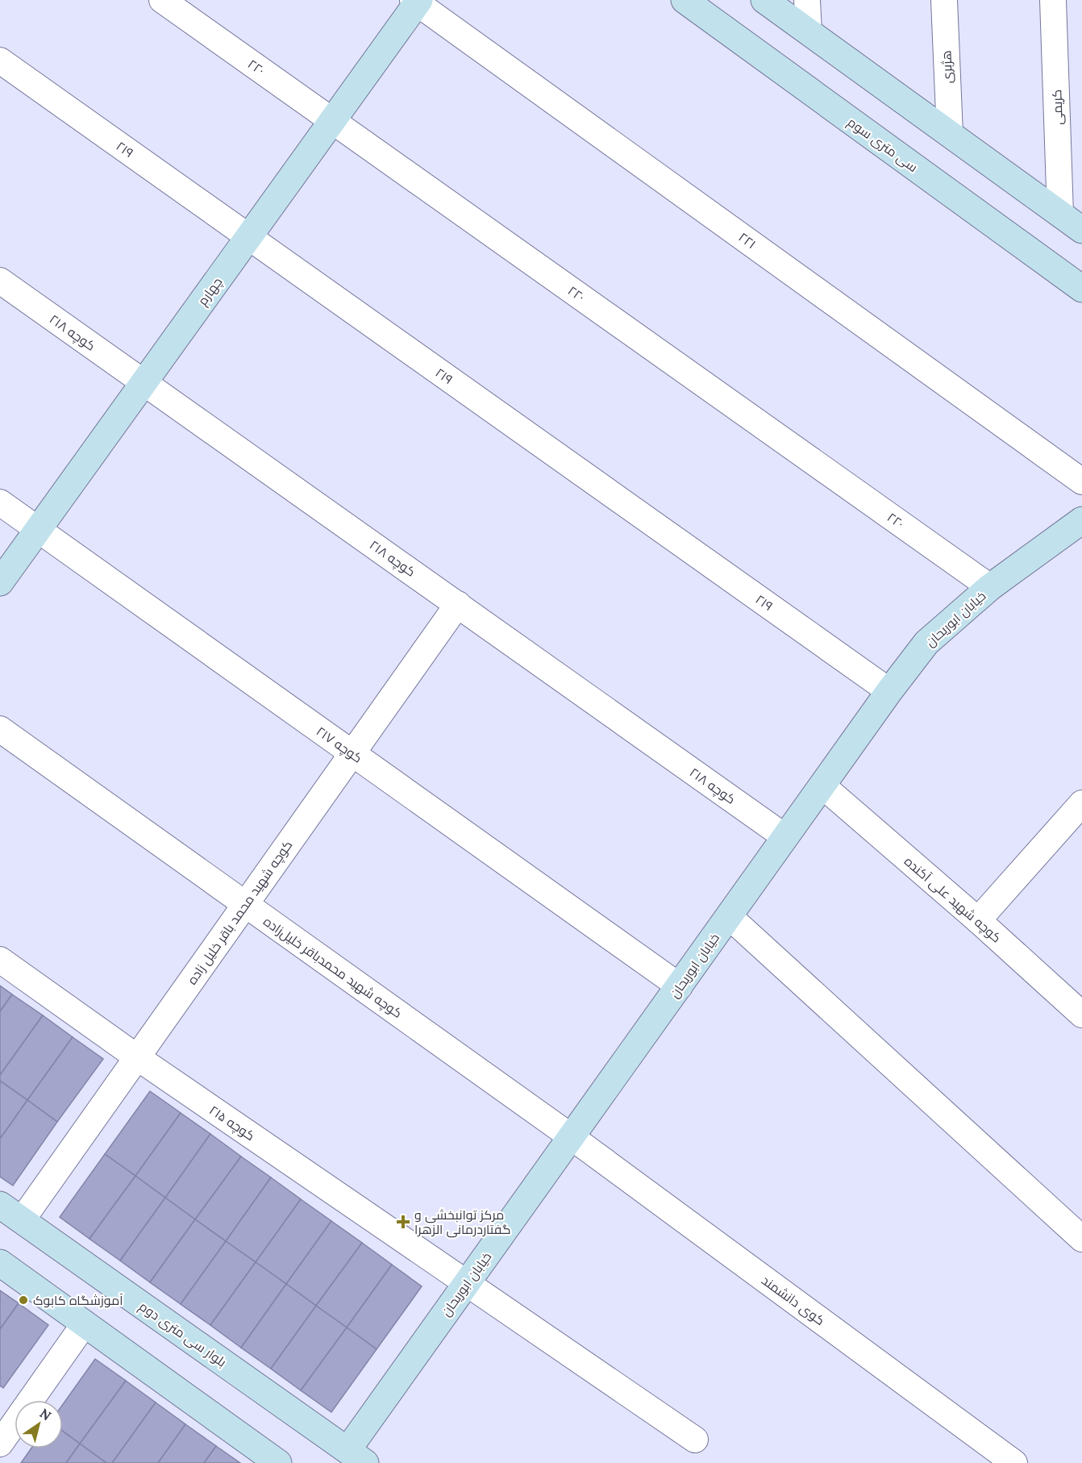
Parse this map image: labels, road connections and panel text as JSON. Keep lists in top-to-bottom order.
{
  "streets": {
    "street": [
      "۲۲۰",
      "هژبری",
      "کریمی",
      "سی متری سوم",
      "۲۱۹",
      "۲۲۱",
      "چهارم",
      "کوچه ۲۱۸",
      "خیابان ابوریحان",
      "کوچه ۲۱۷",
      "کوچه شهید علی آکنده",
      "کوچه شهید محمد باقر خلیل زاده",
      "کوچه شهید محمدباقر خلیل‌زاده",
      "کوچه ۲۱۵",
      "کوی دانشمند",
      "بلوار سی متری دوم"
    ]
  },
  "crossings": [
    ["۲۲۰", "چهارم"],
    ["۲۲۰", "خیابان ابوریحان"],
    ["۲۱۹", "چهارم"],
    ["۲۱۹", "خیابان ابوریحان"],
    ["۲۲۱", "چهارم"],
    ["چهارم", "کوچه ۲۱۸"],
    ["چهارم", "کوچه ۲۱۷"],
    ["کوچه ۲۱۸", "خیابان ابوریحان"],
    ["کوچه ۲۱۸", "کوچه شهید محمد باقر خلیل زاده"],
    ["خیابان ابوریحان", "کوچه ۲۱۷"],
    ["خیابان ابوریحان", "کوچه شهید علی آکنده"],
    ["خیابان ابوریحان", "کوچه شهید محمدباقر خلیل‌زاده"],
    ["خیابان ابوریحان", "کوچه ۲۱۵"],
    ["خیابان ابوریحان", "کوی دانشمند"],
    ["خیابان ابوریحان", "بلوار سی متری دوم"],
    ["کوچه ۲۱۷", "کوچه شهید محمد باقر خلیل زاده"],
    ["کوچه شهید محمد باقر خلیل زاده", "کوچه شهید محمدباقر خلیل‌زاده"],
    ["کوچه شهید محمد باقر خلیل زاده", "کوچه ۲۱۵"],
    ["کوچه شهید محمد باقر خلیل زاده", "بلوار سی متری دوم"],
    ["کوچه شهید محمدباقر خلیل‌زاده", "کوی دانشمند"]
  ],
  "places": {
    "health": ["مرکز توانبخشی و گفتاردرمانی الزهرا"],
    "other": ["آموزشگاه کابوک"]
  },
  "north": "top right"
}
